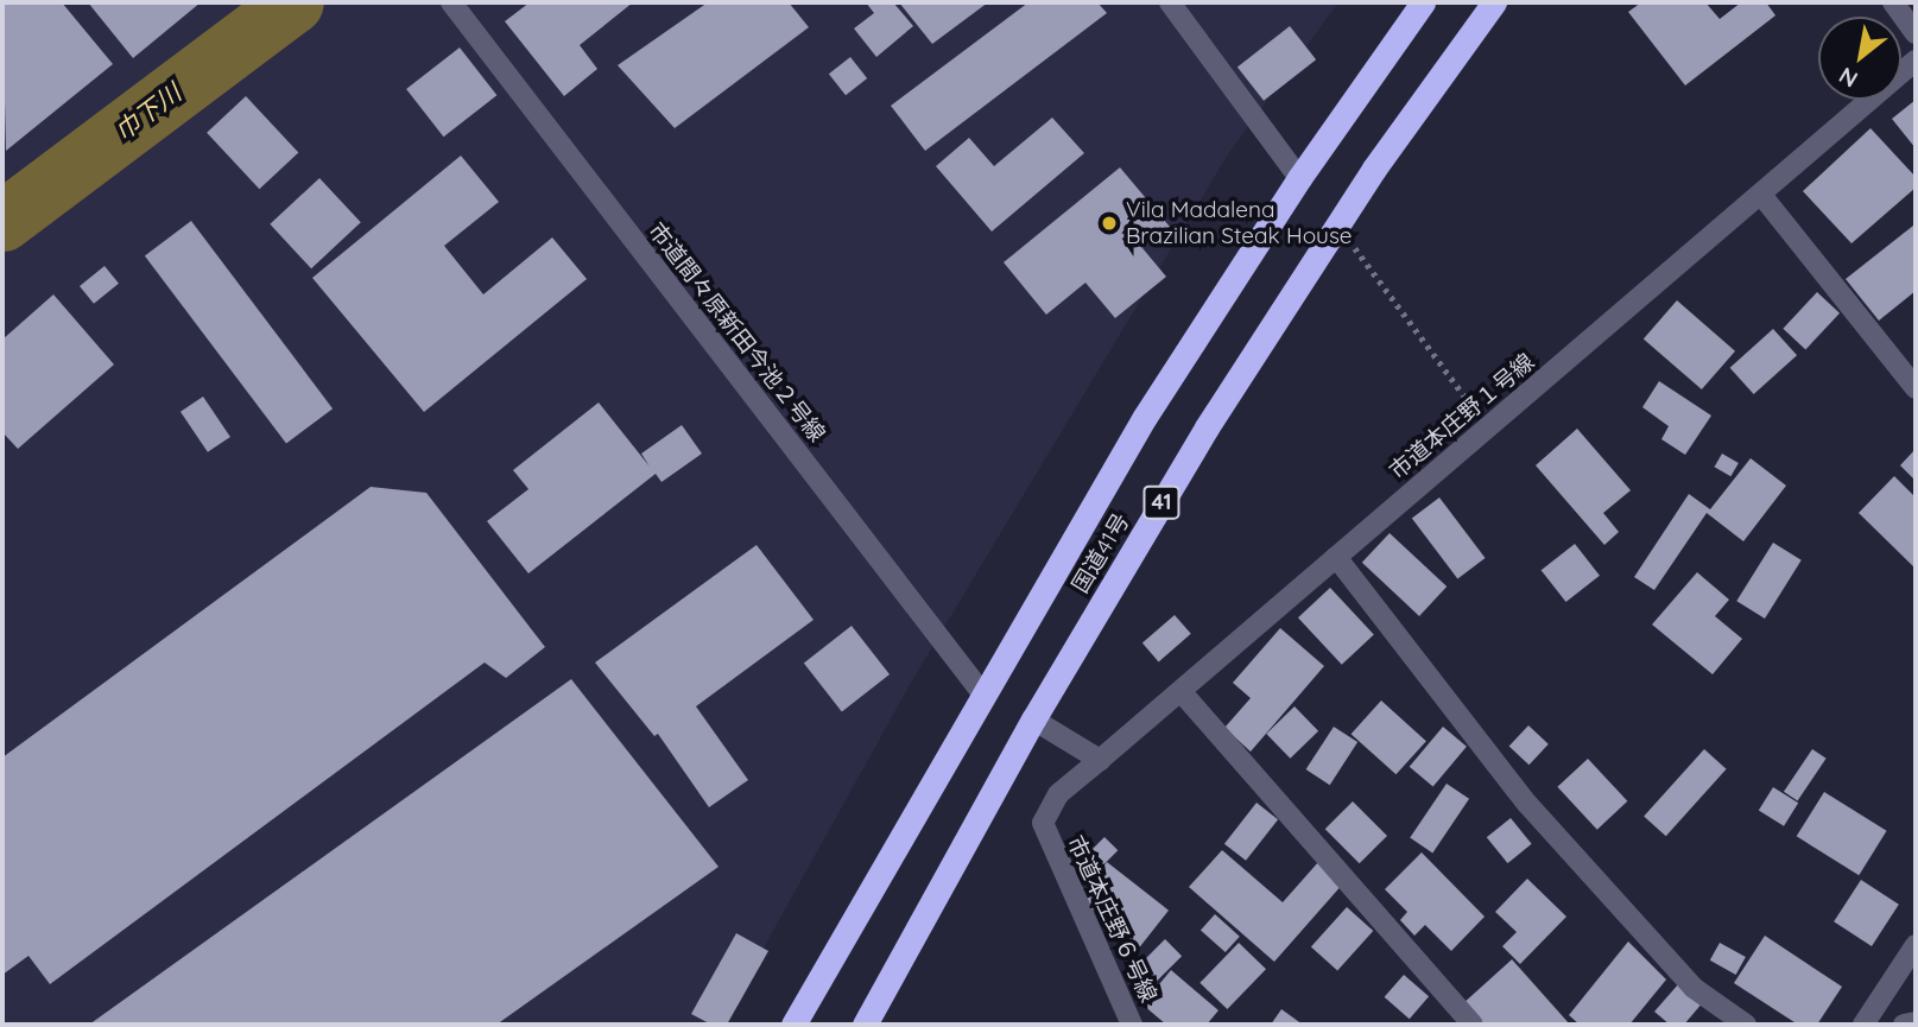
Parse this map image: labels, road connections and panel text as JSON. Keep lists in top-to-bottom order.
{
  "streets": {
    "highway": ["41", "国道41号"],
    "street": ["市道間々原新田今池２号線", "市道本庄野１号線", "市道本庄野６号線"]
  },
  "crossings": [
    ["市道間々原新田今池２号線", "国道41号"],
    ["市道本庄野１号線", "市道本庄野６号線"]
  ],
  "water": ["巾下川"],
  "places": ["Vila Madalena Brazilian Steak House"],
  "north": "bottom left"
}
